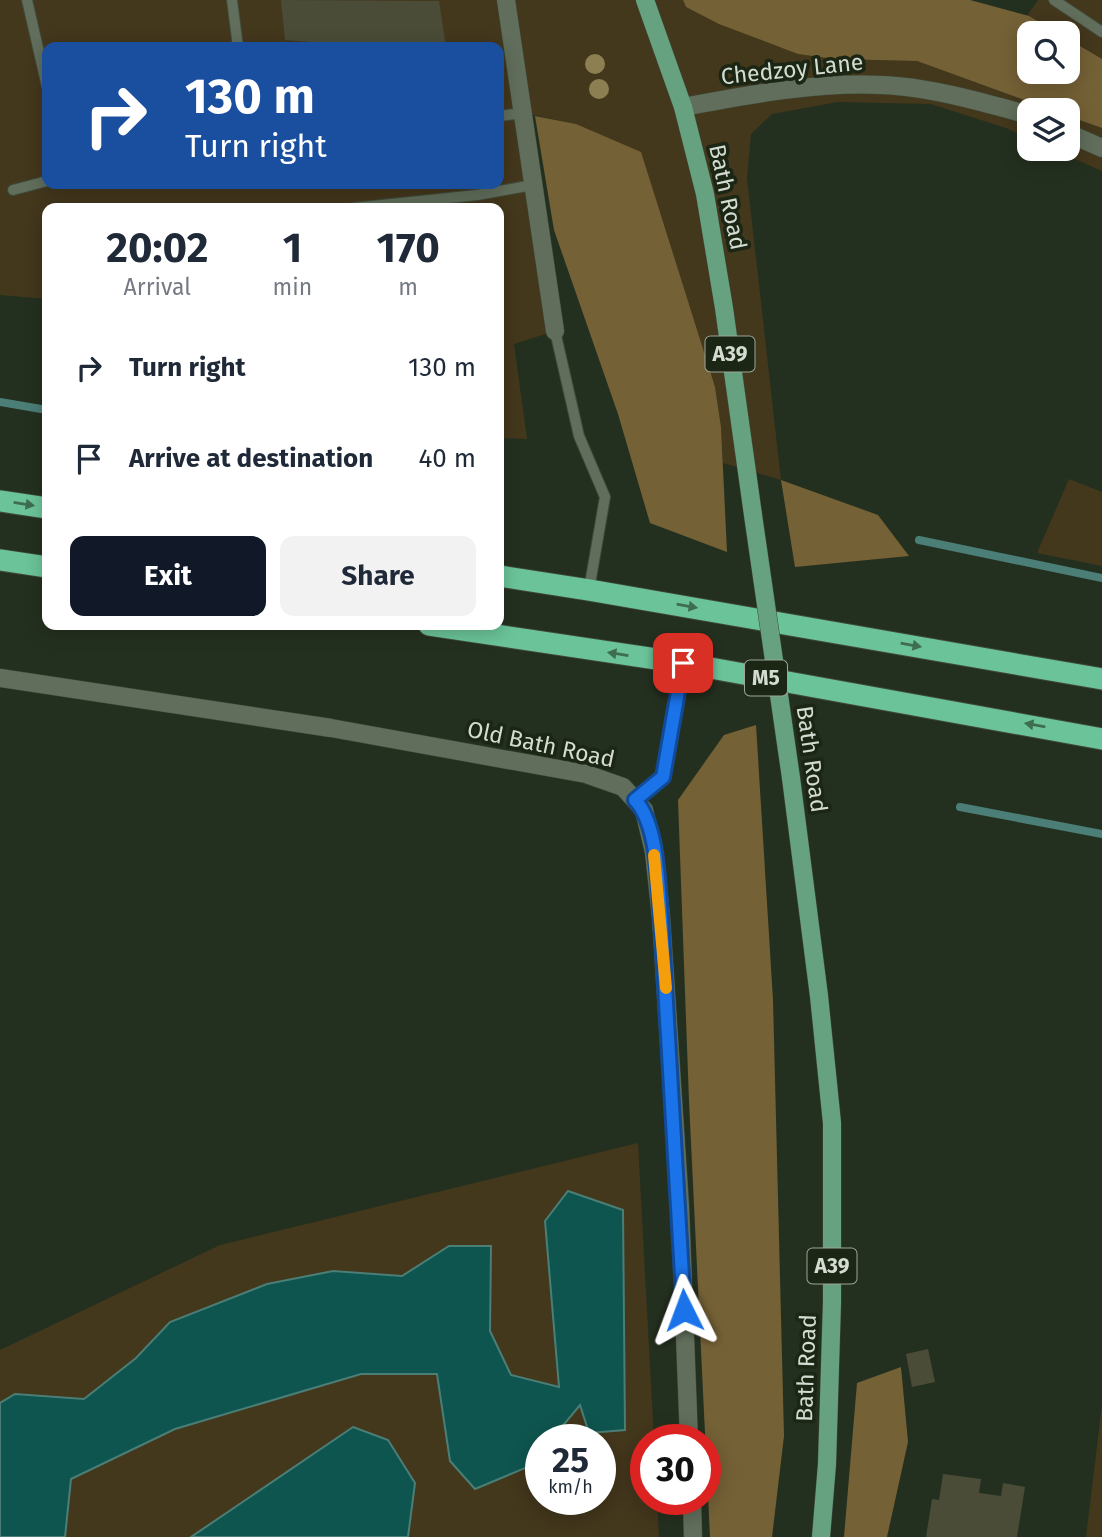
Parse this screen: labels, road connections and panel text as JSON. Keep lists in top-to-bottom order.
{
  "streets": {
    "highway": ["M5"],
    "main road": ["Bath Road", "A39"],
    "street": ["Chedzoy Lane", "Old Bath Road"]
  },
  "crossings": [
    ["Chedzoy Lane", "Bath Road"]
  ],
  "page": {
    "turn": ["130 m", "Turn right"],
    "eta": [
      "20:02",
      "Arrival",
      "1",
      "min",
      "170",
      "m"
    ],
    "list": [
      {
        "name": "Turn right",
        "value": "130 m"
      },
      {
        "name": "Arrive at destination",
        "value": "40 m"
      }
    ],
    "buttons": ["Exit", "Share"],
    "speed": "25 km/h",
    "limit": "30"
  }
}
